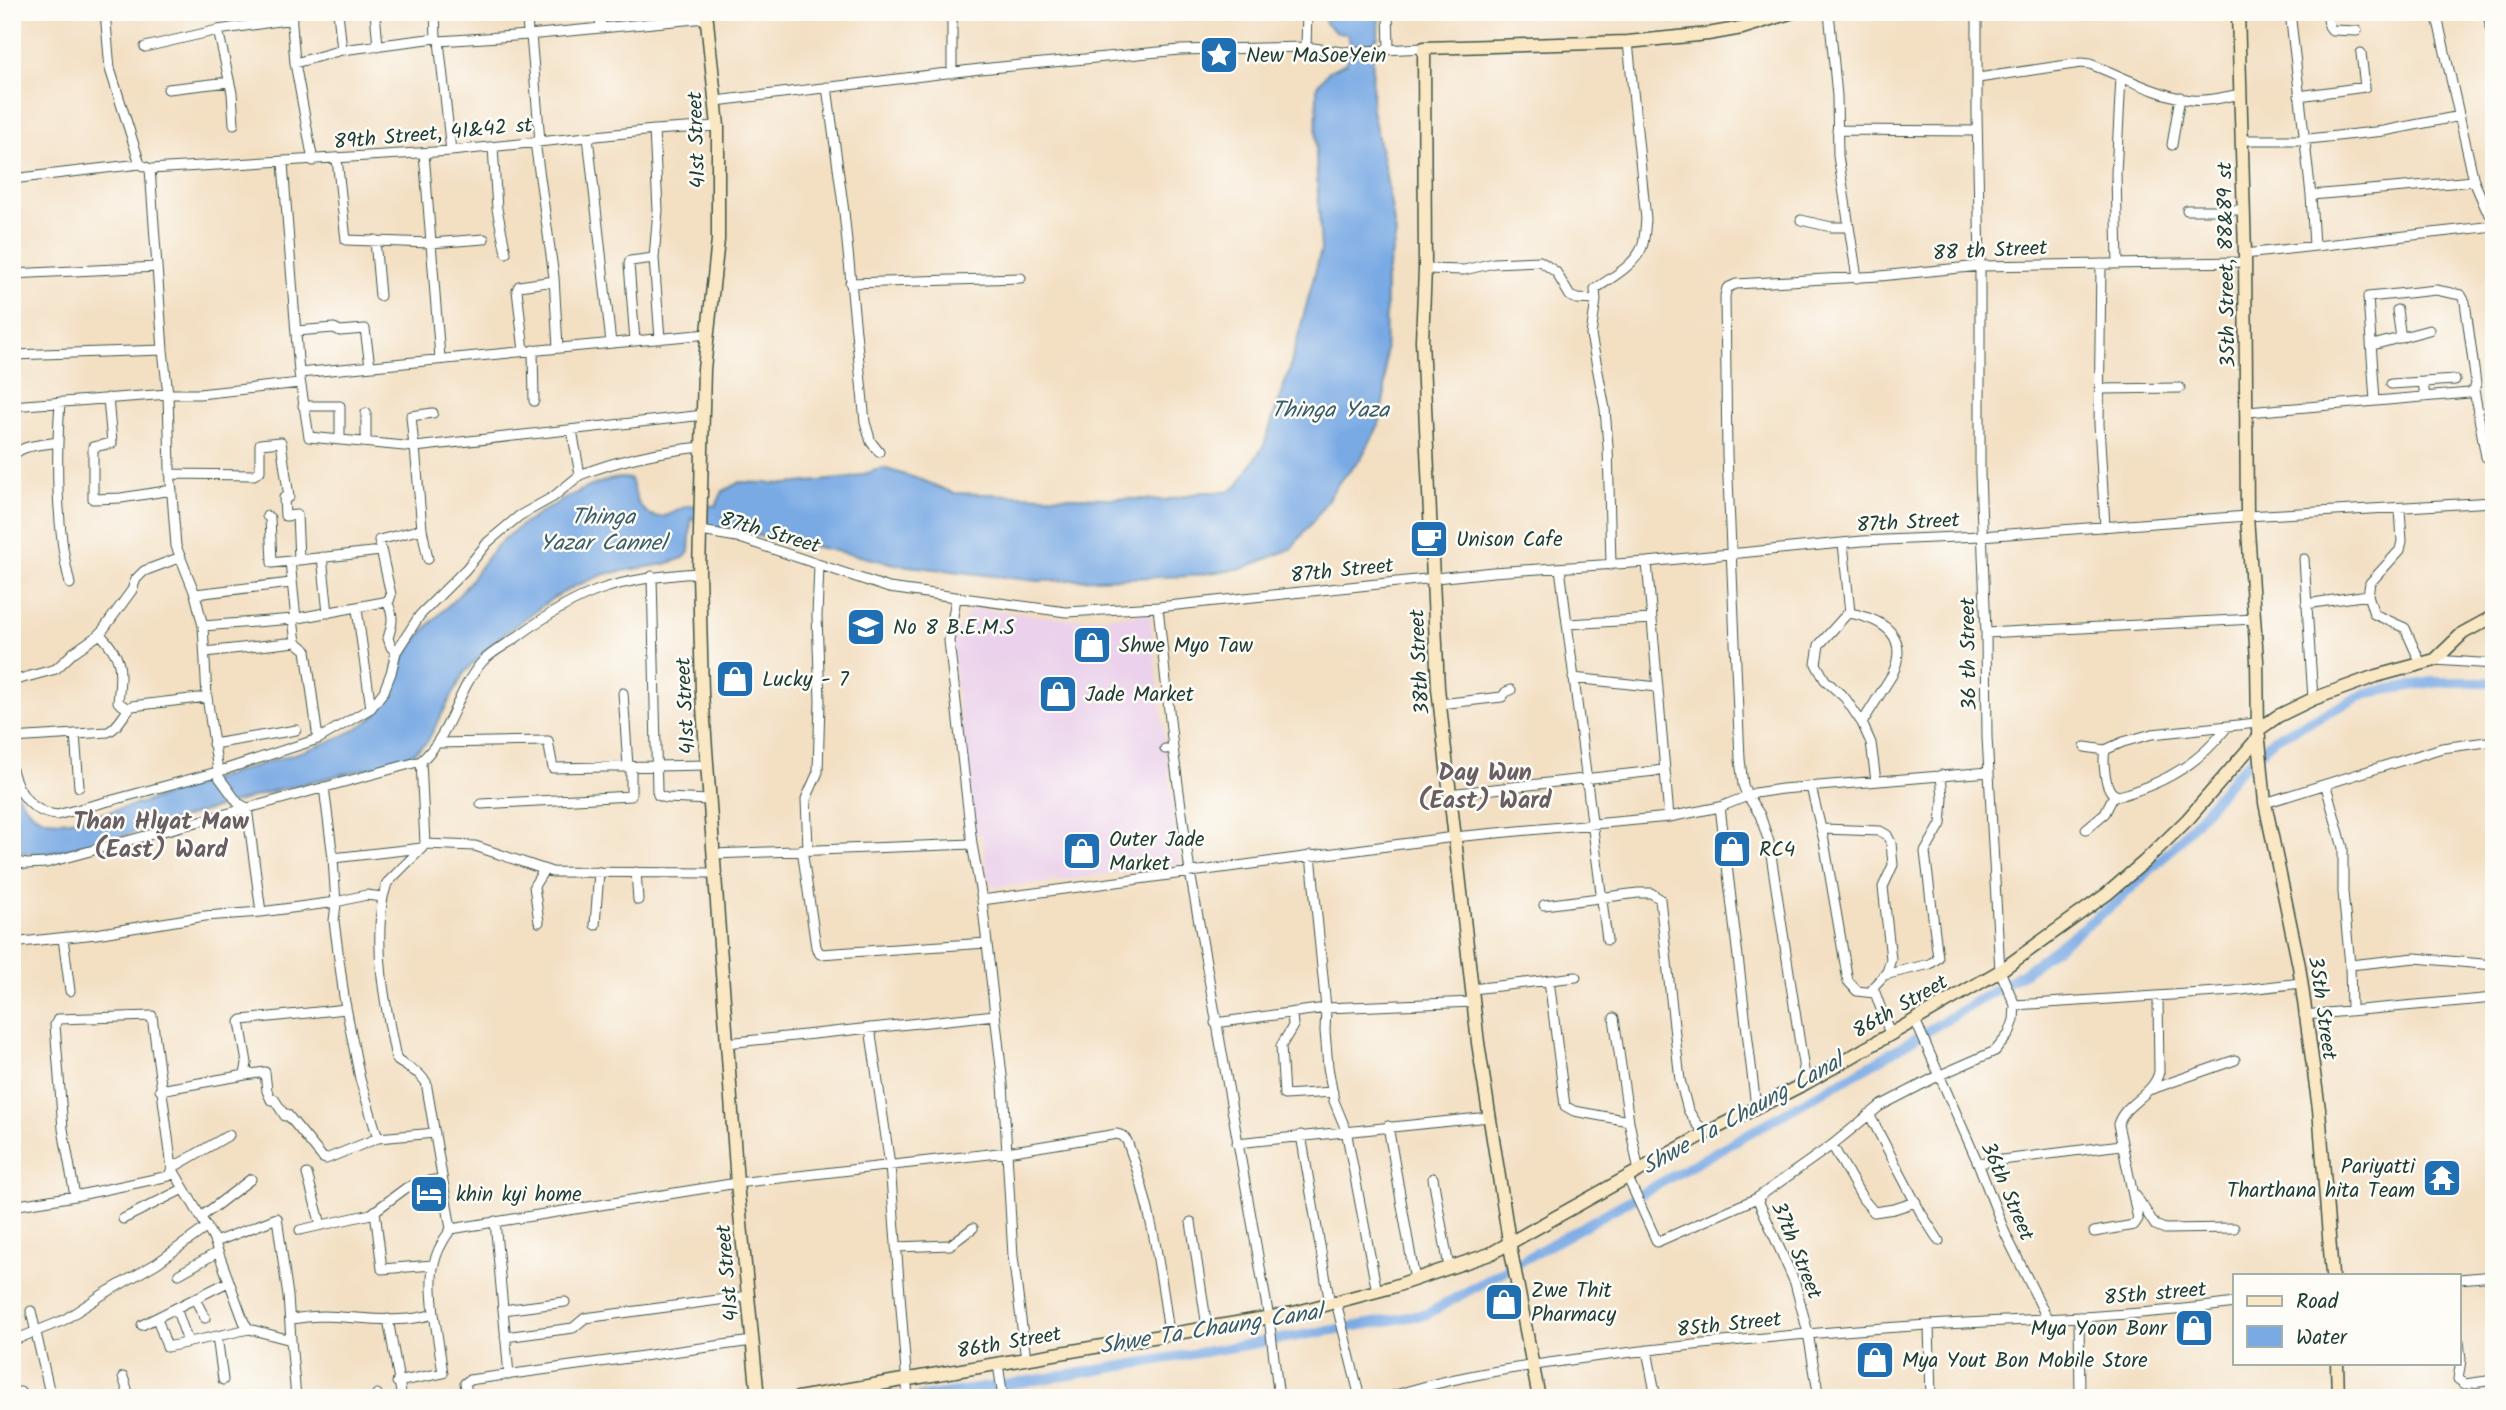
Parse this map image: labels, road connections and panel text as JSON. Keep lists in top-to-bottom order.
{
  "streets": {
    "main road": [
      "41st Street",
      "35th Street, 88&89 st",
      "38th Street",
      "86th Street",
      "35th Street"
    ],
    "street": [
      "89th Street, 41&42 st",
      "88 th Street",
      "87th Street",
      "36 th Street",
      "36th Street",
      "37th Street",
      "85th street",
      "85th Street"
    ]
  },
  "crossings": [
    ["89th Street, 41&42 st", "41st Street"],
    ["41st Street", "87th Street"],
    ["88 th Street", "35th Street, 88&89 st"],
    ["88 th Street", "87th Street"],
    ["88 th Street", "36 th Street"],
    ["35th Street, 88&89 st", "87th Street"],
    ["35th Street, 88&89 st", "35th Street"],
    ["87th Street", "36 th Street"],
    ["87th Street", "38th Street"],
    ["36 th Street", "86th Street"],
    ["38th Street", "86th Street"],
    ["38th Street", "85th Street"],
    ["86th Street", "35th Street"],
    ["86th Street", "36th Street"],
    ["36th Street", "85th Street"],
    ["37th Street", "85th Street"],
    ["85th street", "85th Street"]
  ],
  "districts": ["Day Wun (East) Ward", "Than Hlyat Maw (East) Ward"],
  "water": ["Thinga Yaza", "Thinga Yazar Cannel", "Shwe Ta Chaung Canal"],
  "places": {
    "place": ["New MaSoeYein"],
    "cafe": ["Unison Cafe"],
    "school or university": ["No 8 B.E.M.S"],
    "shop": [
      "Shwe Myo Taw",
      "Lucky - 7",
      "Jade Market",
      "RC4",
      "Outer Jade Market",
      "Zwe Thit Pharmacy",
      "Mya Yoon Bonr",
      "Mya Yout Bon Mobile Store"
    ],
    "temple": ["Pariyatti Tharthana hita Team"],
    "hotel": ["khin kyi home"]
  },
  "legend": ["Road", "Water"]
}
